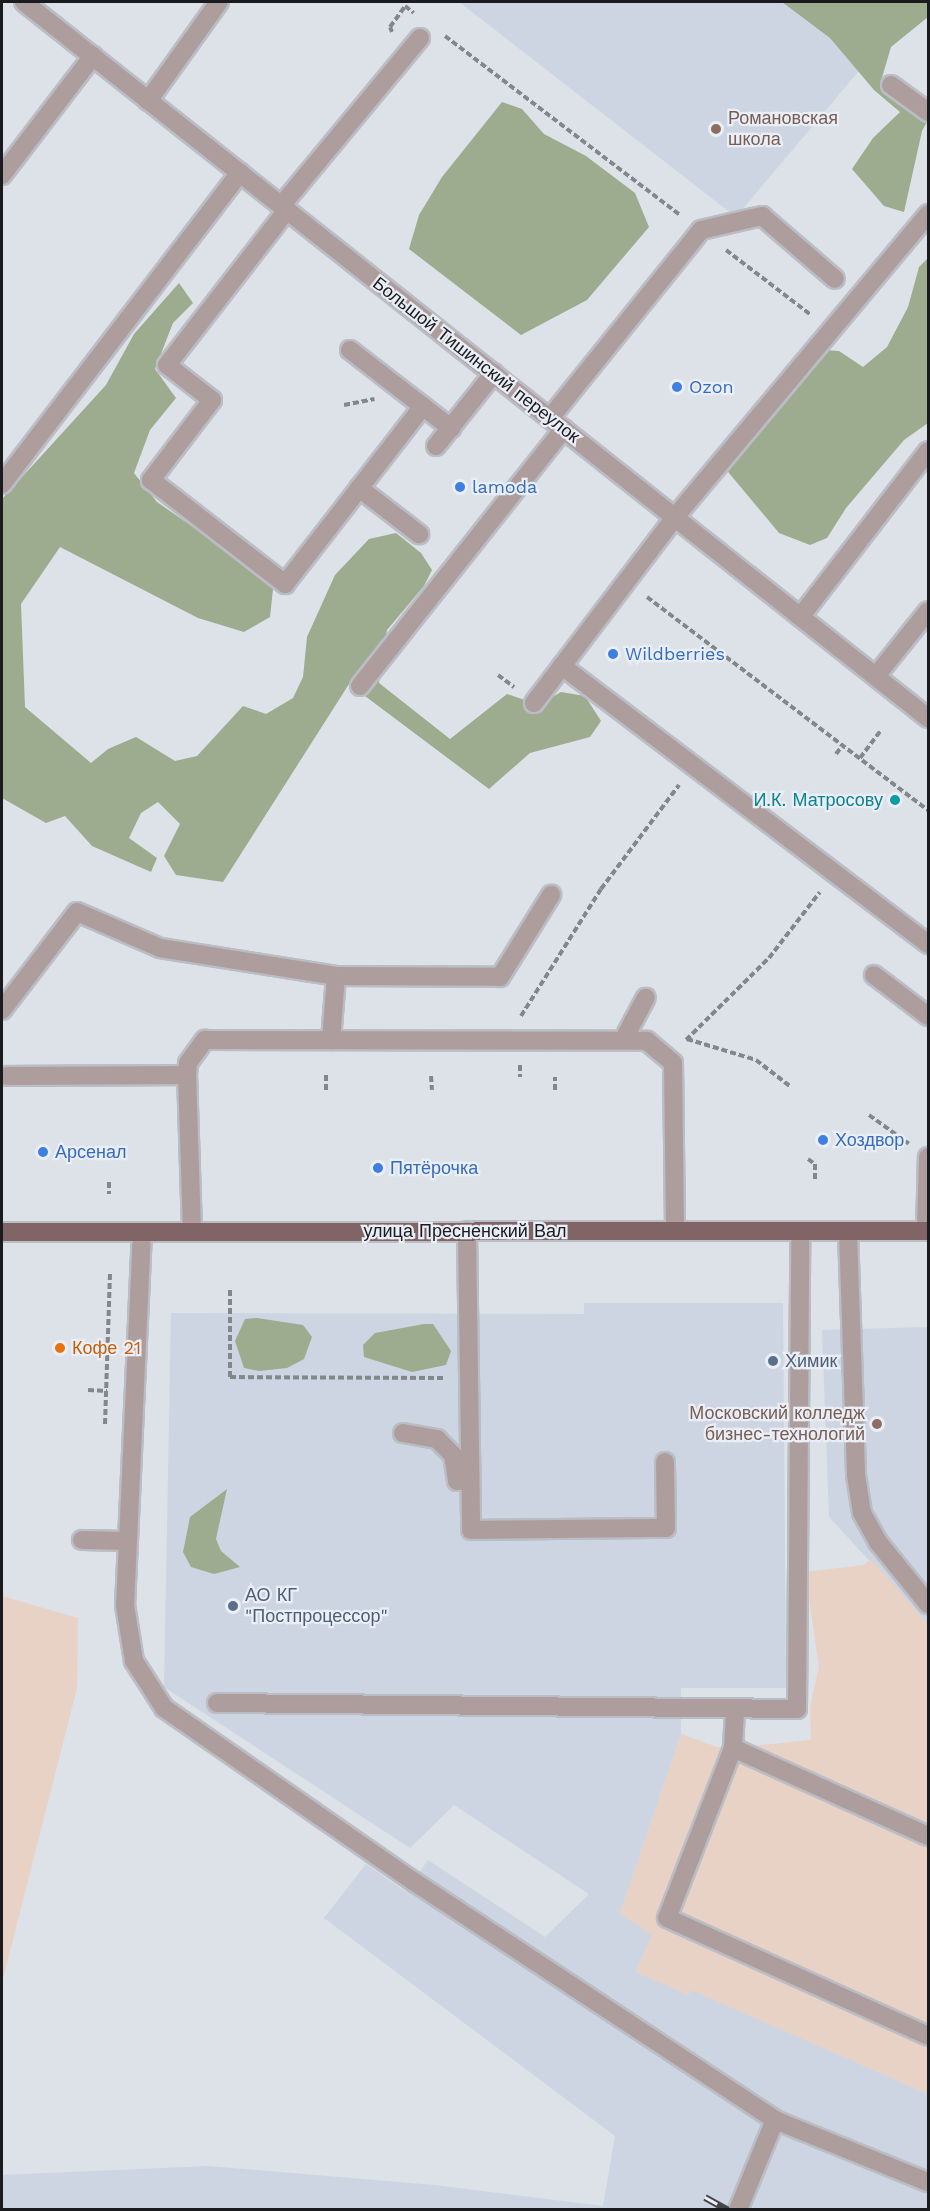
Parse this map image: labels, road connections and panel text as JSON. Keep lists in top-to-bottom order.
{
  "streets": {
    "main road": ["улица Пресненский Вал"],
    "street": ["Большой Тишинский переулок"]
  },
  "places": [
    "Романовская школа",
    "Ozon",
    "lamoda",
    "Wildberries",
    "И.К. Матросову",
    "Хоздвор",
    "Арсенал",
    "Пятёрочка",
    "Кофе 21",
    "Химик",
    "Московский колледж бизнес-технологий",
    "АО КГ \"Постпроцессор\""
  ]
}
